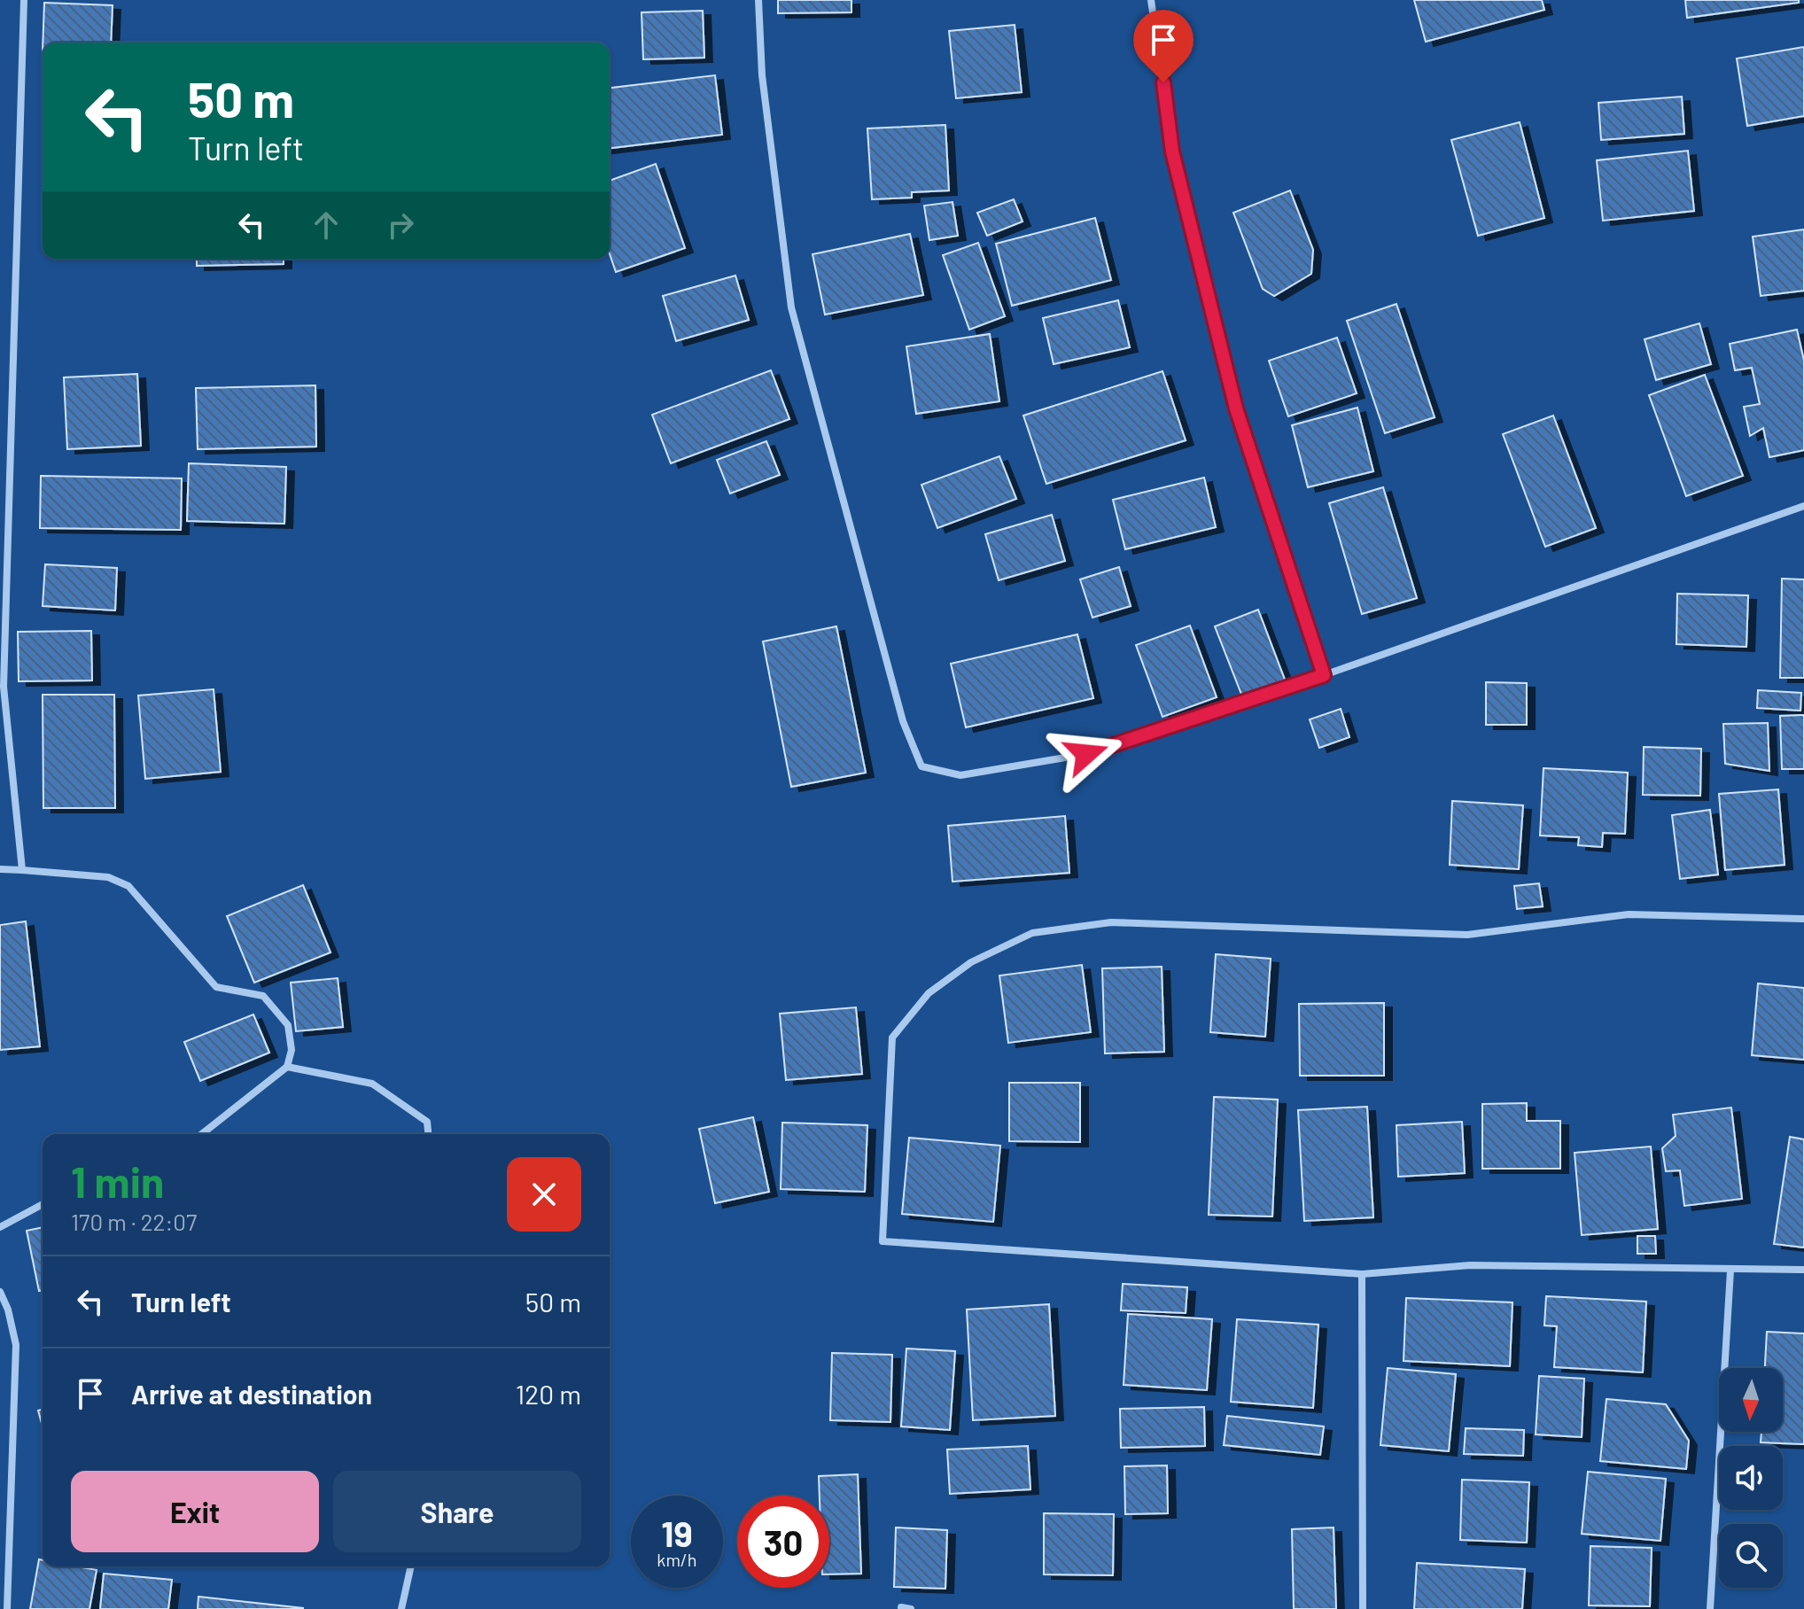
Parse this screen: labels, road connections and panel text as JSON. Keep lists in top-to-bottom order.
{
  "north": "bottom",
  "page": {
    "turn": ["50 m", "Turn left"],
    "heading": ["1 min", "170 m · 22:07"],
    "list": [
      {
        "name": "Turn left",
        "value": "50 m"
      },
      {
        "name": "Arrive at destination",
        "value": "120 m"
      }
    ],
    "buttons": ["Exit", "Share"],
    "speed": "19 km/h",
    "limit": "30"
  }
}
